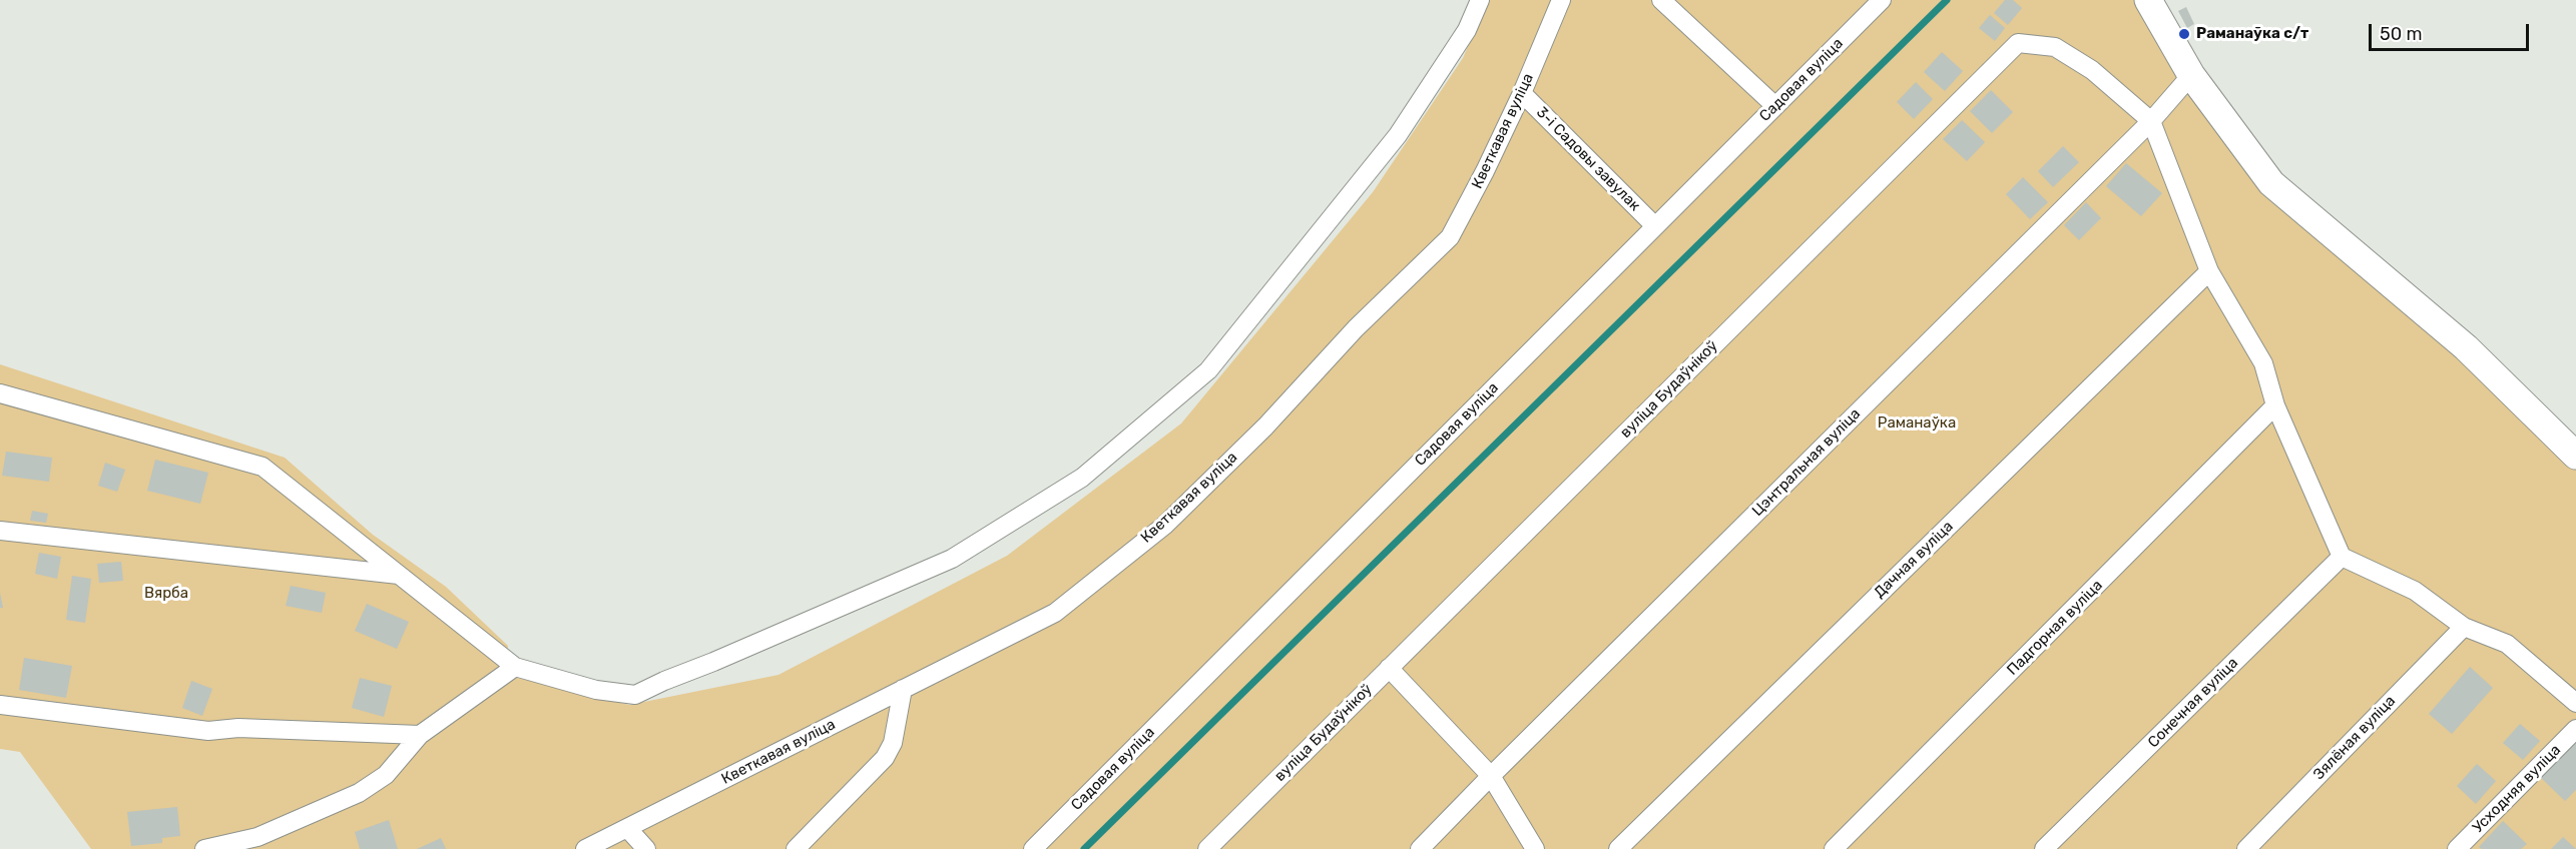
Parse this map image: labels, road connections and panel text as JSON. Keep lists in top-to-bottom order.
{
  "streets": {
    "street": [
      "Садовая вуліца",
      "Кветкавая вуліца",
      "3-і Садовы завулак",
      "вуліца Будаўнікоў",
      "Цэнтральная вуліца",
      "Дачная вуліца",
      "Падгорная вуліца",
      "Сонечная вуліца",
      "Зялёная вуліца",
      "Усходняя вуліца"
    ]
  },
  "crossings": [
    ["Садовая вуліца", "3-і Садовы завулак"],
    ["Кветкавая вуліца", "3-і Садовы завулак"],
    ["вуліца Будаўнікоў", "Цэнтральная вуліца"]
  ],
  "parks": ["Раманаўка", "Вярба"],
  "places": ["Раманаўка с/т"],
  "scale_bar": "50 m"
}
